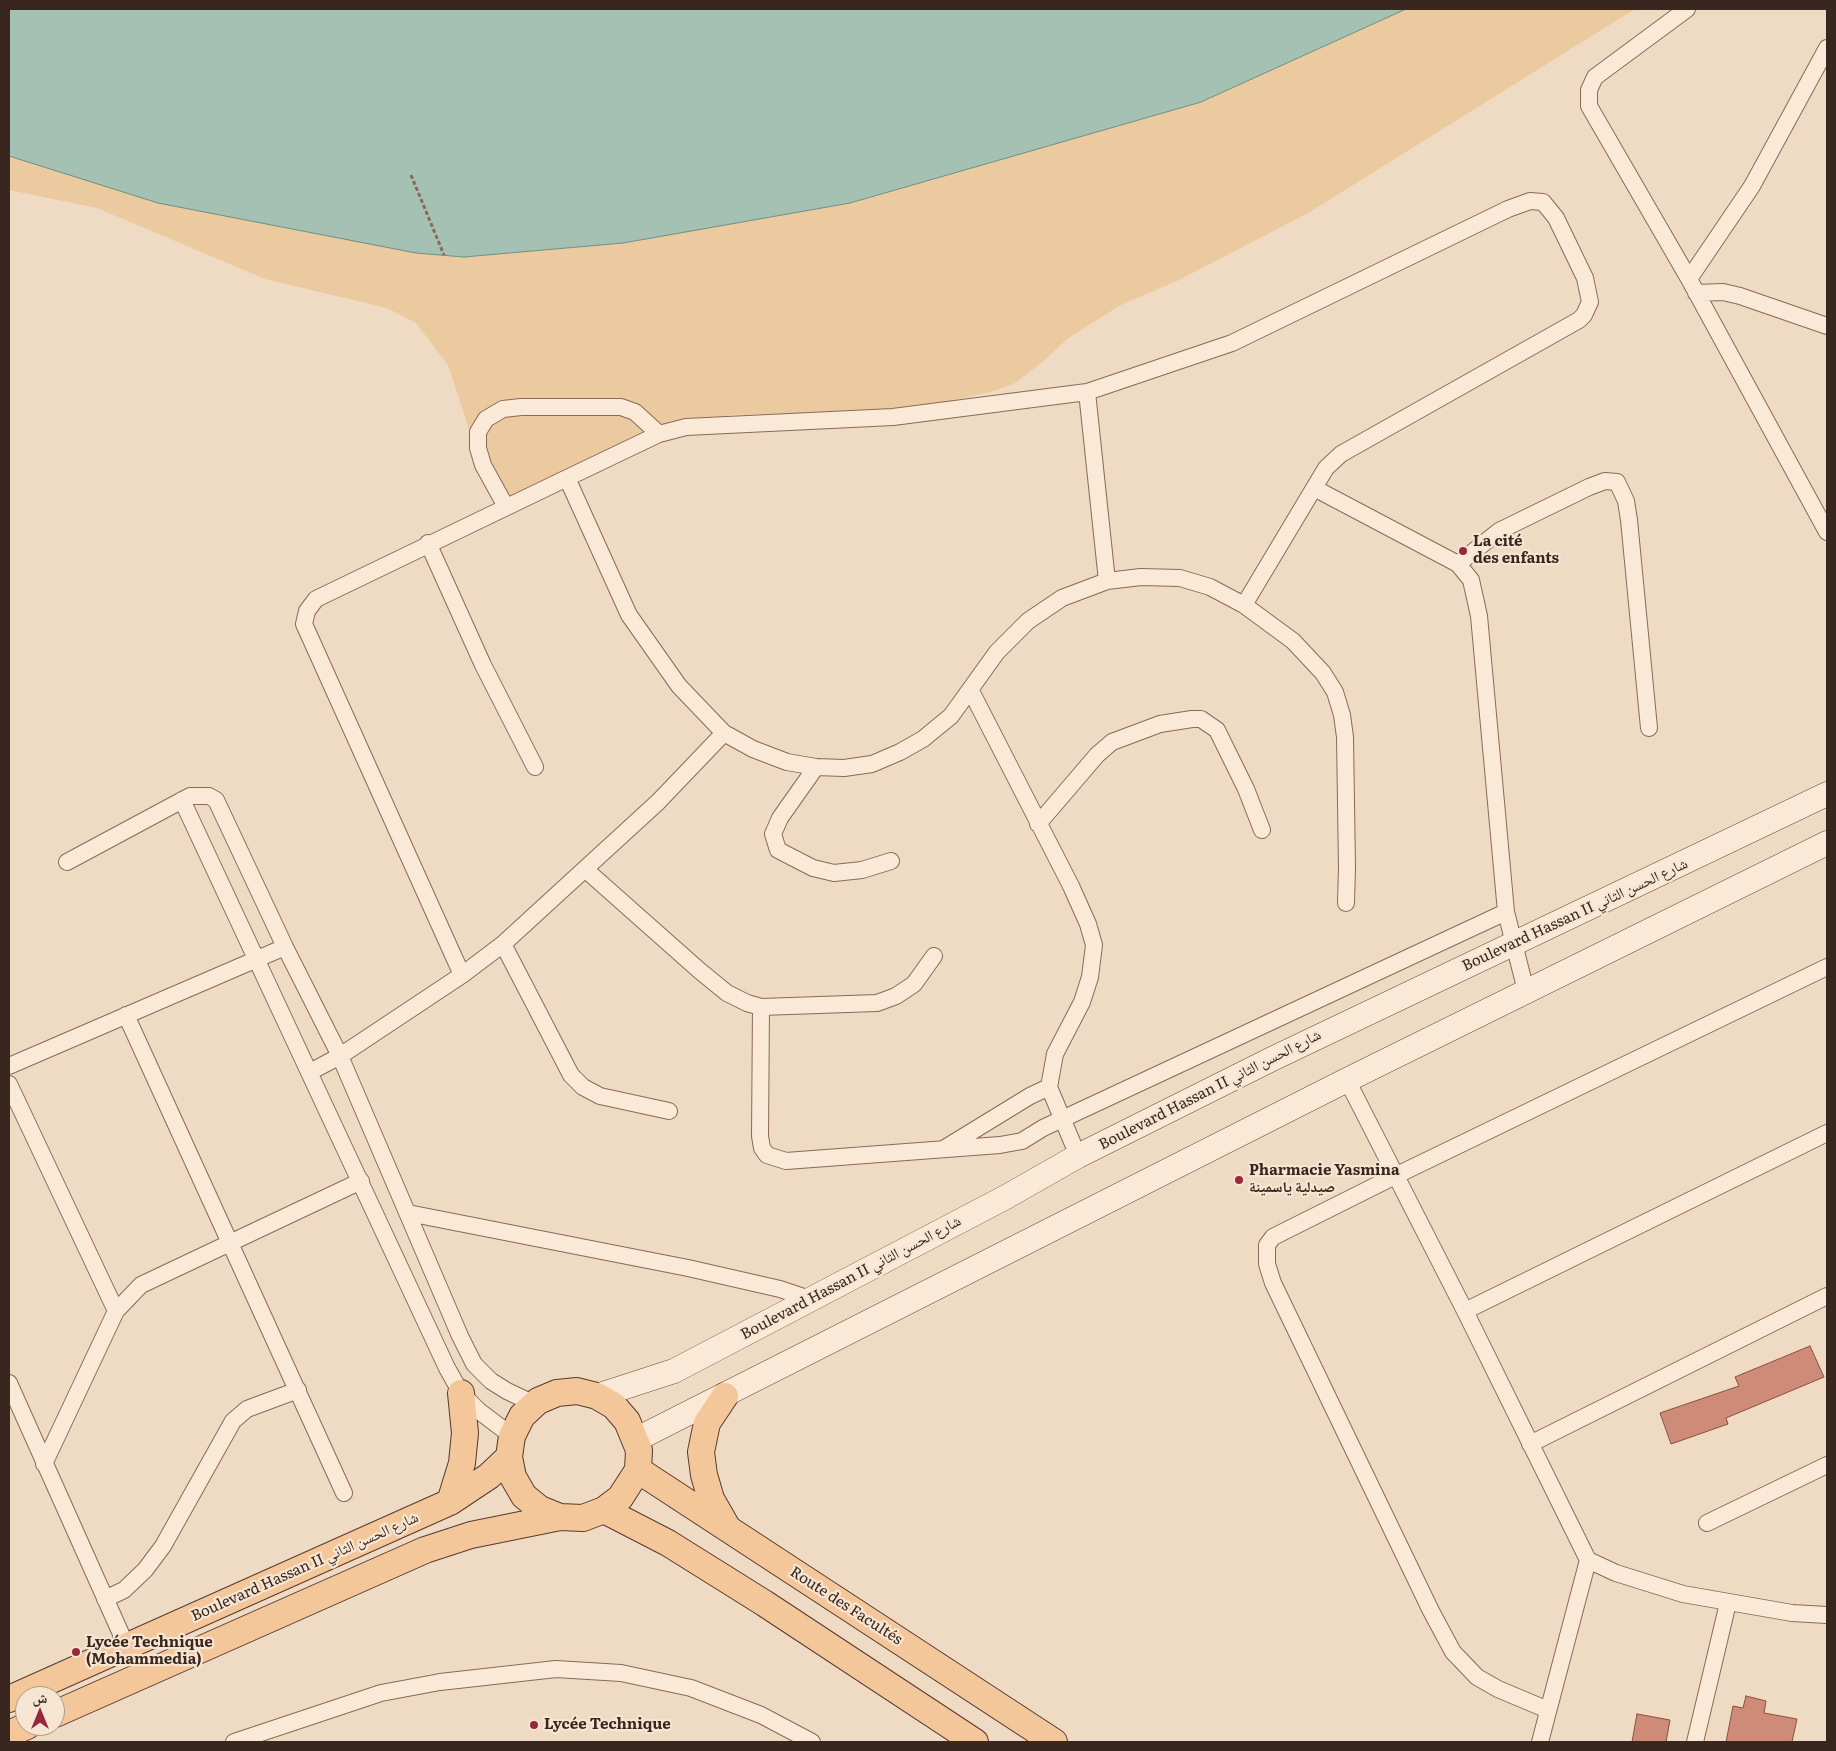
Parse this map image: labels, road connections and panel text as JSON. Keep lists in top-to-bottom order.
{
  "streets": {
    "main road": ["Boulevard Hassan II شارع الحسن الثاني", "Route des Facultés"]
  },
  "crossings": [
    ["Boulevard Hassan II شارع الحسن الثاني", "Route des Facultés"]
  ],
  "places": [
    "La cité des enfants",
    "Pharmacie Yasmina صيدلية ياسمينة",
    "Lycée Technique (Mohammedia)",
    "Lycée Technique"
  ],
  "north": "top"
}
